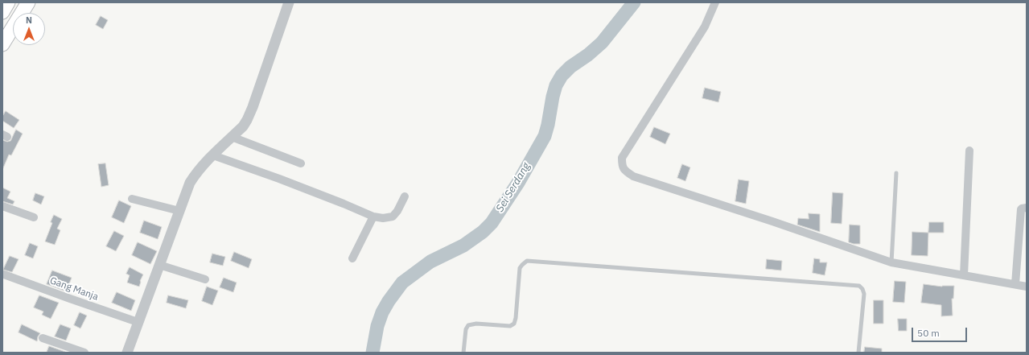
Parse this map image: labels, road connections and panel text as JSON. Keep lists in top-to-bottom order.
{
  "streets": {
    "street": ["Gang Manja"]
  },
  "water": ["Sei Serdang"],
  "scale_bar": "50 m",
  "north": "top"
}
